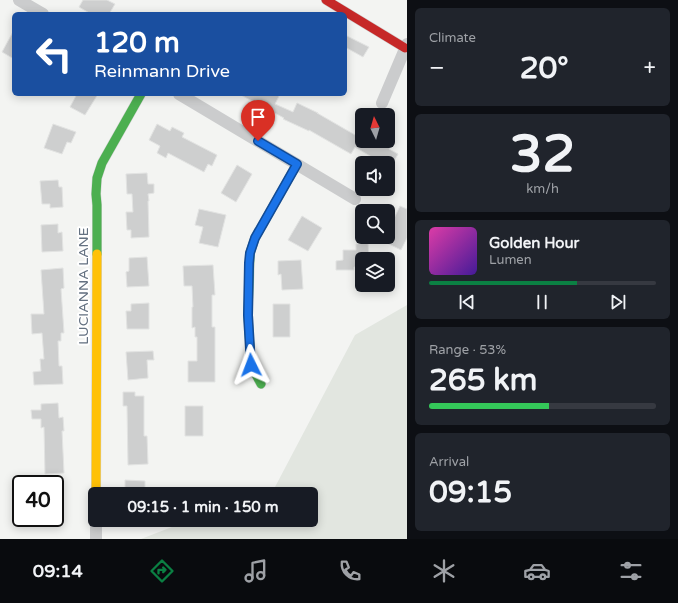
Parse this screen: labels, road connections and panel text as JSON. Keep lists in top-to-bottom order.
{
  "streets": {
    "street": ["LUCIANNA LANE"]
  },
  "north": "top",
  "page": {
    "tile": [
      "Climate",
      ["32", "km/h"],
      ["Range · 53%", "265 km"],
      ["Arrival", "09:15"]
    ],
    "turn": ["120 m", "Reinmann Drive"],
    "heat": ["−", "20°", "+"],
    "song": ["Golden Hour", "Lumen"],
    "limit": "40",
    "trip": "09:15 · 1 min · 150 m",
    "tabs": "09:14"
  }
}
